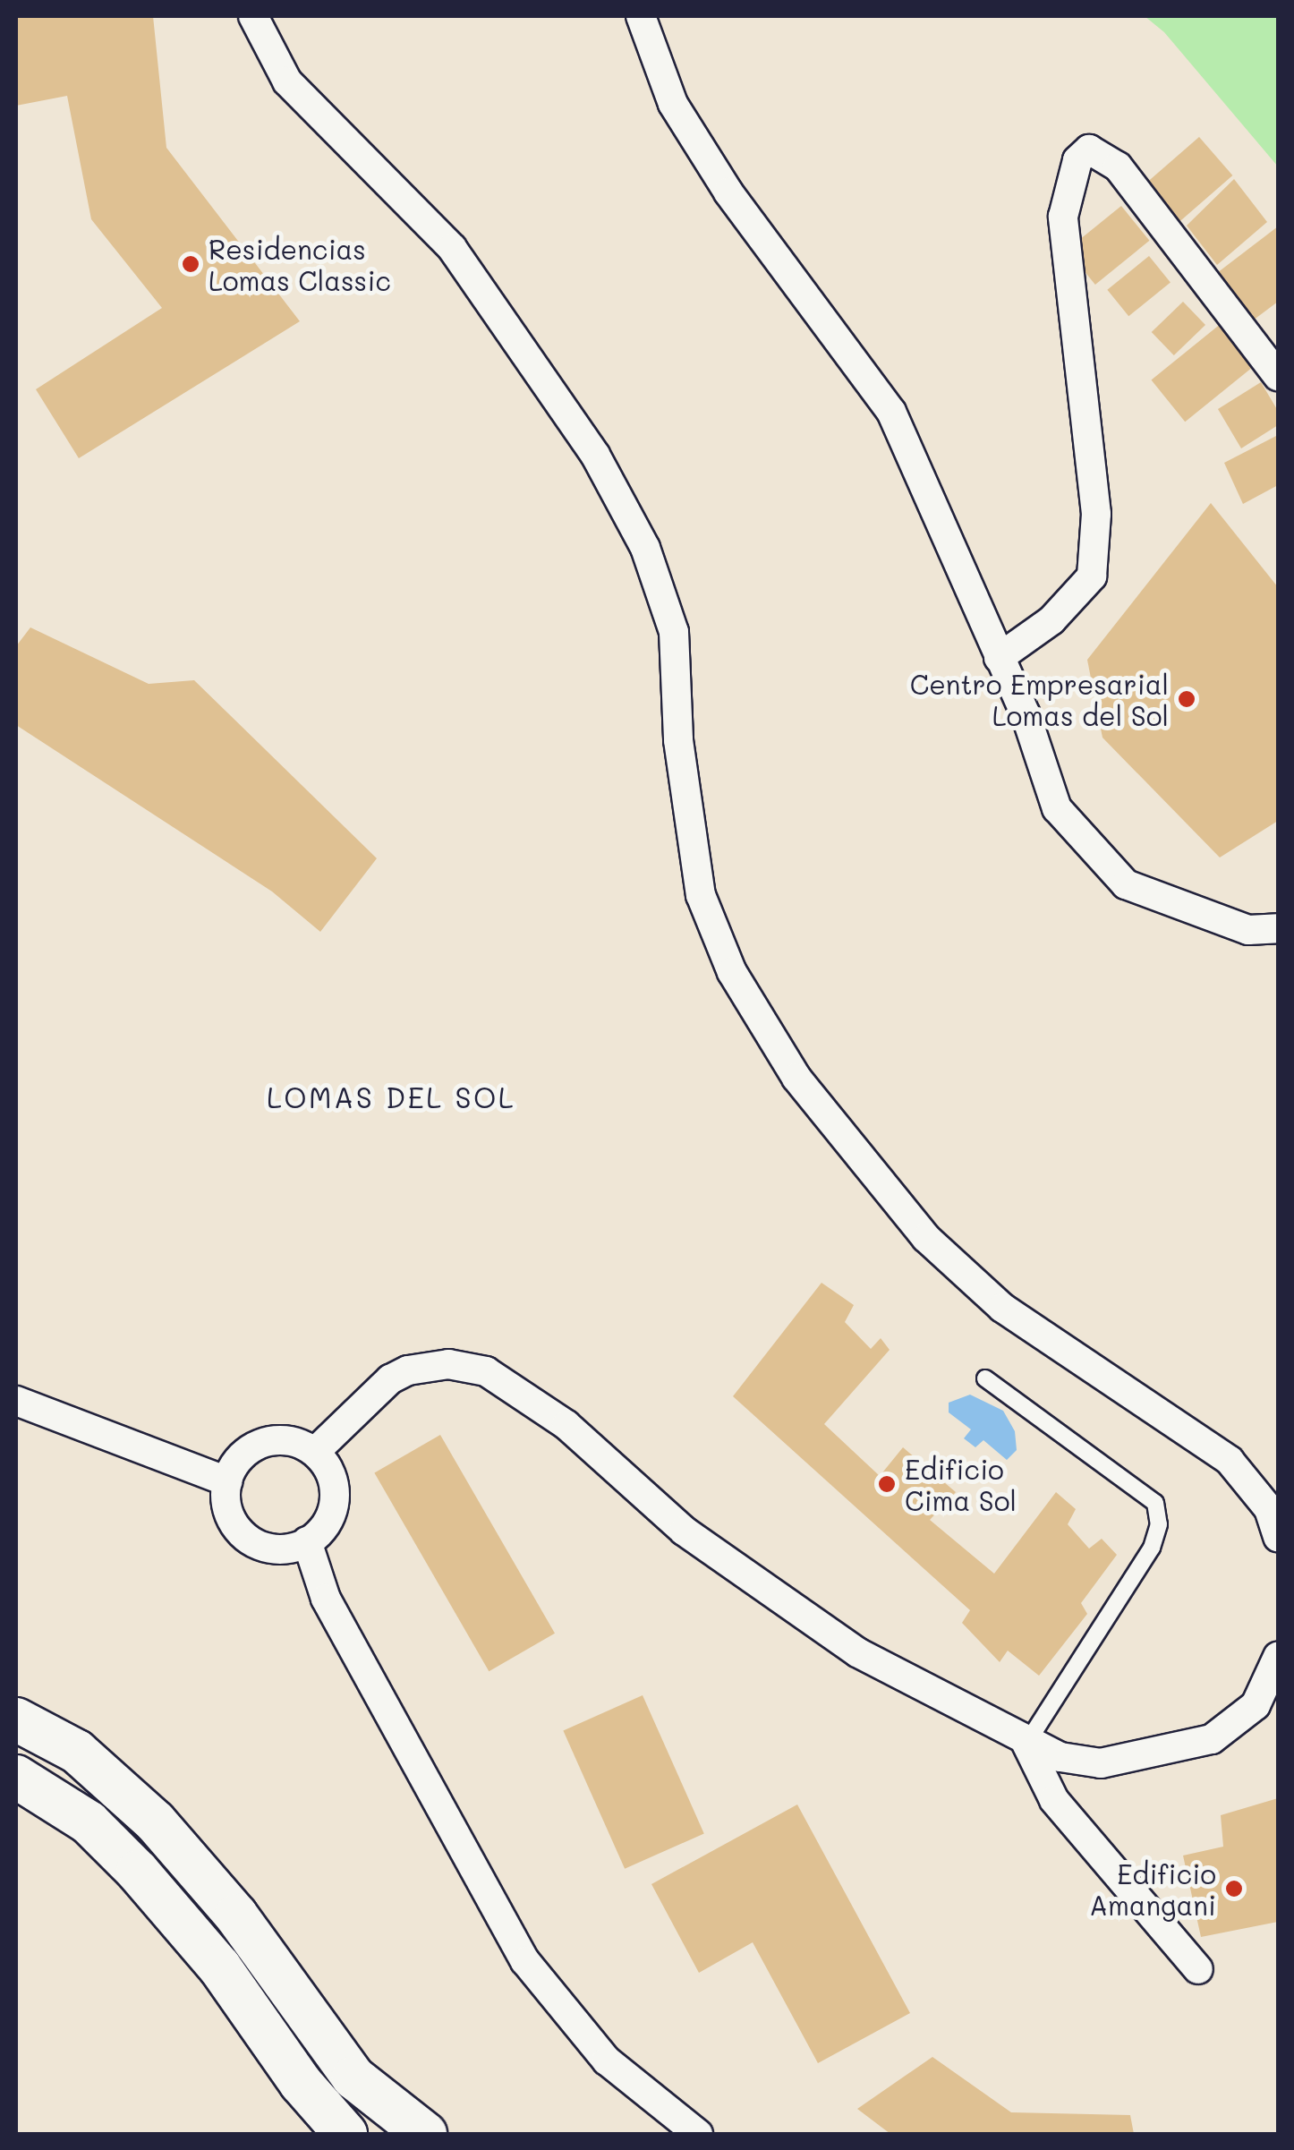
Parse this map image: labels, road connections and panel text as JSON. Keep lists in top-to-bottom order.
{
  "districts": ["LOMAS DEL SOL"],
  "places": [
    "Residencias Lomas Classic",
    "Centro Empresarial Lomas del Sol",
    "Edificio Cima Sol",
    "Edificio Amangani"
  ]
}
